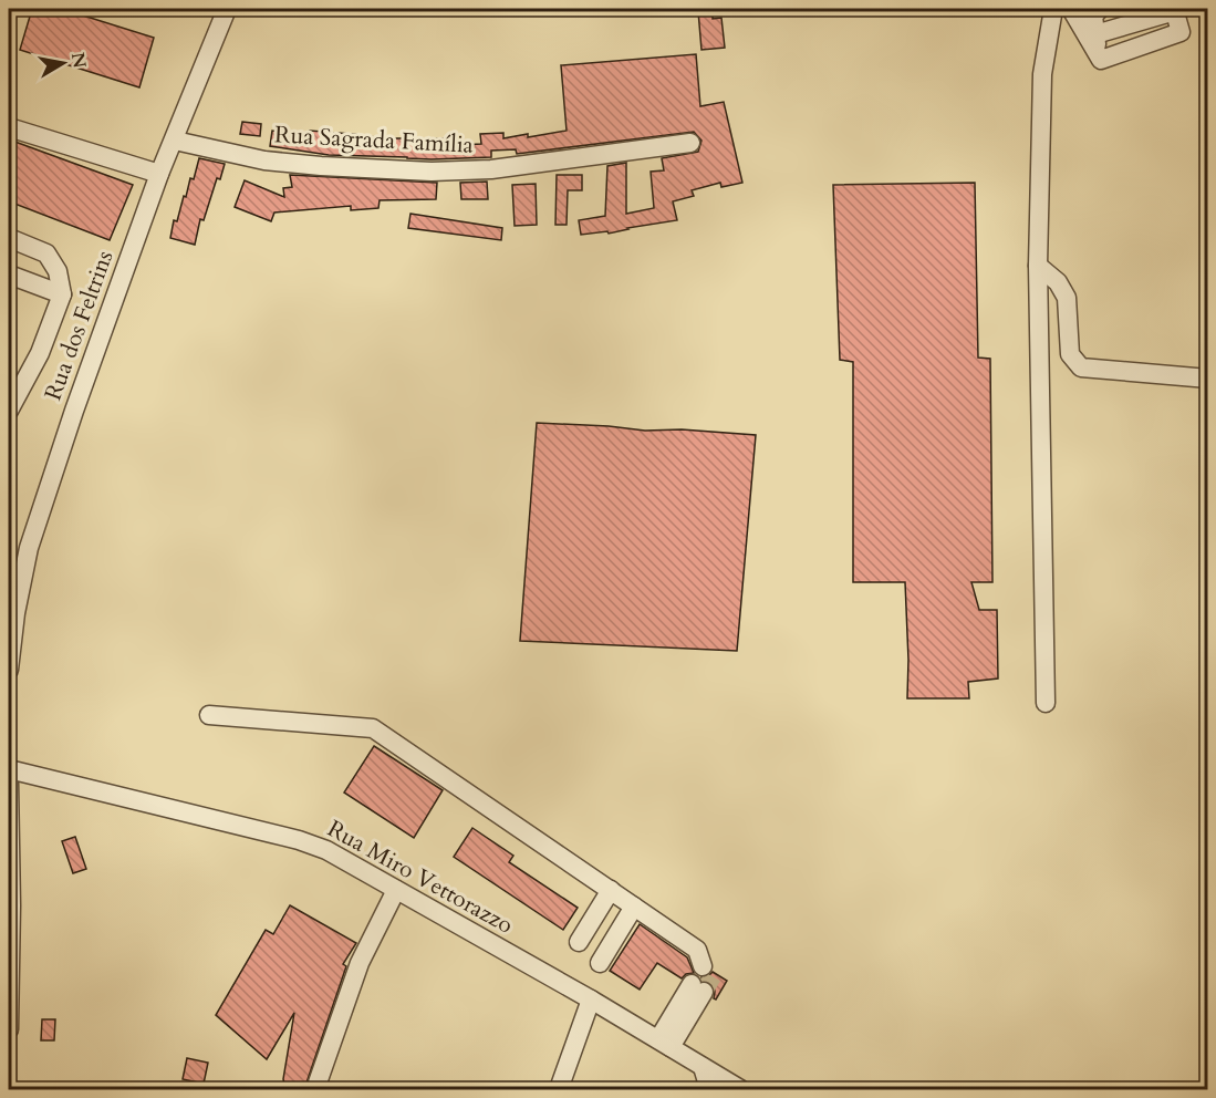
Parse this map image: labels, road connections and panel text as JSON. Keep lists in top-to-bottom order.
{
  "streets": {
    "street": ["Rua Sagrada Família", "Rua dos Feltrins", "Rua Miro Vettorazzo"]
  },
  "crossings": [
    ["Rua Sagrada Família", "Rua dos Feltrins"]
  ],
  "north": "right"
}
